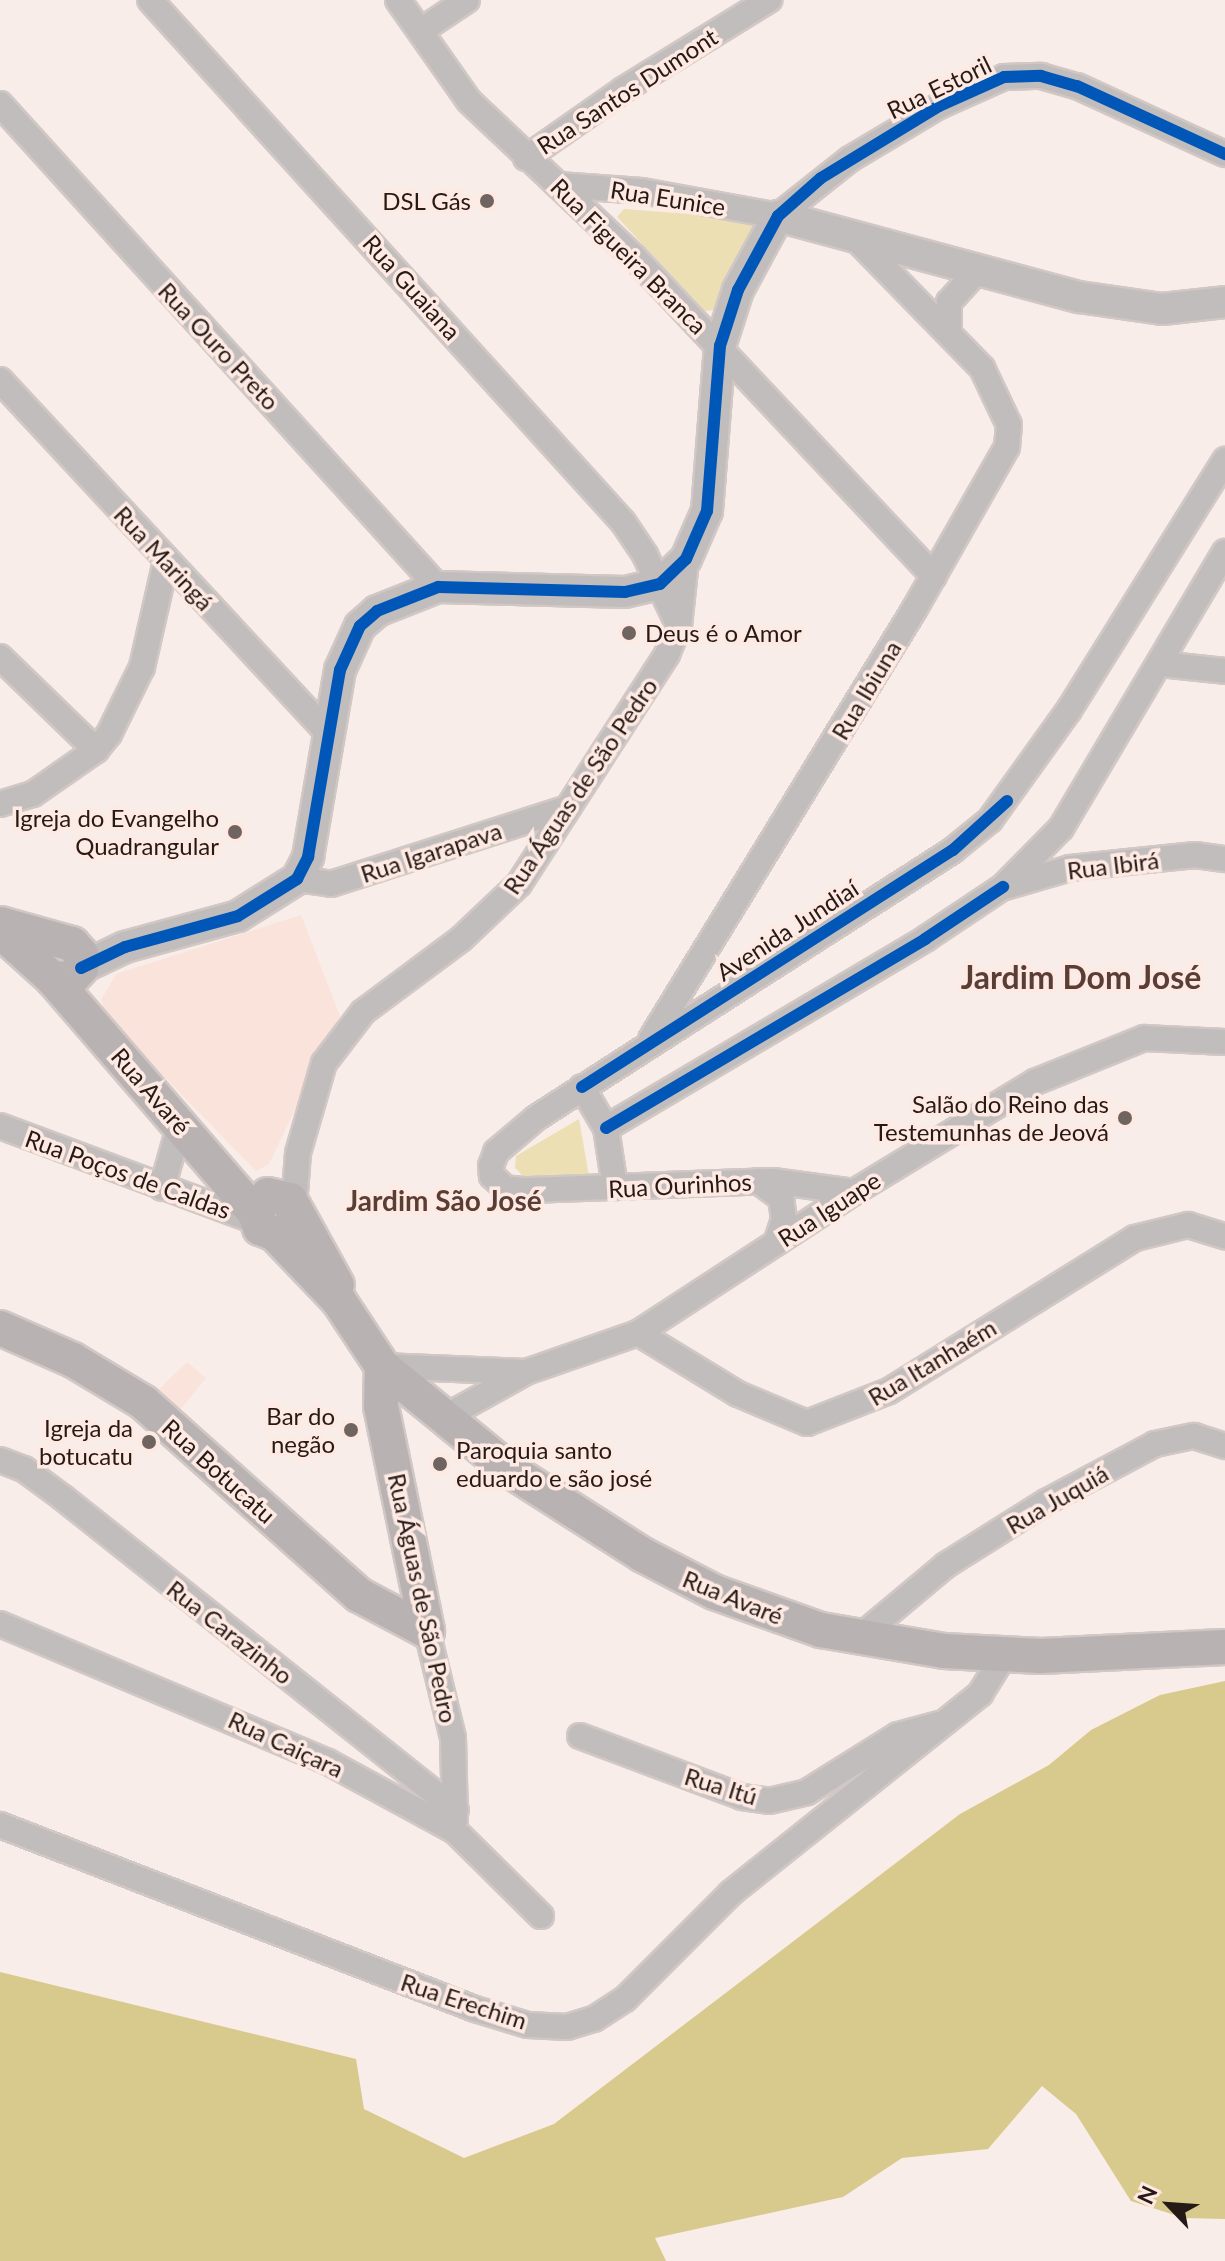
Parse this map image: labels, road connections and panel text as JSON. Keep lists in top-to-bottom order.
{
  "streets": {
    "main road": ["Rua Águas de São Pedro", "Rua Avaré", "Rua Botucatu"],
    "street": [
      "Rua Estoril",
      "Rua Santos Dumont",
      "Rua Eunice",
      "Rua Figueira Branca",
      "Rua Guaiana",
      "Rua Ouro Preto",
      "Rua Maringá",
      "Rua Ibiuna",
      "Rua Igarapava",
      "Rua Ibirá",
      "Avenida Jundiaí",
      "Rua Poços de Caldas",
      "Rua Ourinhos",
      "Rua Iguape",
      "Rua Itanhaém",
      "Rua Juquiá",
      "Rua Carazinho",
      "Rua Caiçara",
      "Rua Itú",
      "Rua Erechim"
    ]
  },
  "crossings": [
    ["Rua Estoril", "Rua Eunice"],
    ["Rua Santos Dumont", "Rua Figueira Branca"],
    ["Rua Eunice", "Rua Figueira Branca"],
    ["Rua Figueira Branca", "Rua Ibiuna"],
    ["Rua Ibiuna", "Avenida Jundiaí"],
    ["Rua Águas de São Pedro", "Rua Igarapava"],
    ["Rua Águas de São Pedro", "Rua Avaré"],
    ["Rua Águas de São Pedro", "Rua Poços de Caldas"],
    ["Rua Águas de São Pedro", "Rua Iguape"],
    ["Rua Águas de São Pedro", "Rua Botucatu"],
    ["Rua Águas de São Pedro", "Rua Carazinho"],
    ["Rua Águas de São Pedro", "Rua Caiçara"],
    ["Avenida Jundiaí", "Rua Ourinhos"],
    ["Rua Avaré", "Rua Poços de Caldas"],
    ["Rua Avaré", "Rua Iguape"],
    ["Rua Avaré", "Rua Juquiá"],
    ["Rua Avaré", "Rua Erechim"],
    ["Rua Ourinhos", "Rua Iguape"],
    ["Rua Iguape", "Rua Itanhaém"],
    ["Rua Carazinho", "Rua Caiçara"],
    ["Rua Itú", "Rua Erechim"]
  ],
  "districts": ["Jardim Dom José", "Jardim São José"],
  "places": [
    "DSL Gás",
    "Deus é o Amor",
    "Igreja do Evangelho Quadrangular",
    "Salão do Reino das Testemunhas de Jeová",
    "Bar do negão",
    "Igreja da botucatu",
    "Paroquia santo eduardo e são josé"
  ],
  "north": "top left"
}
